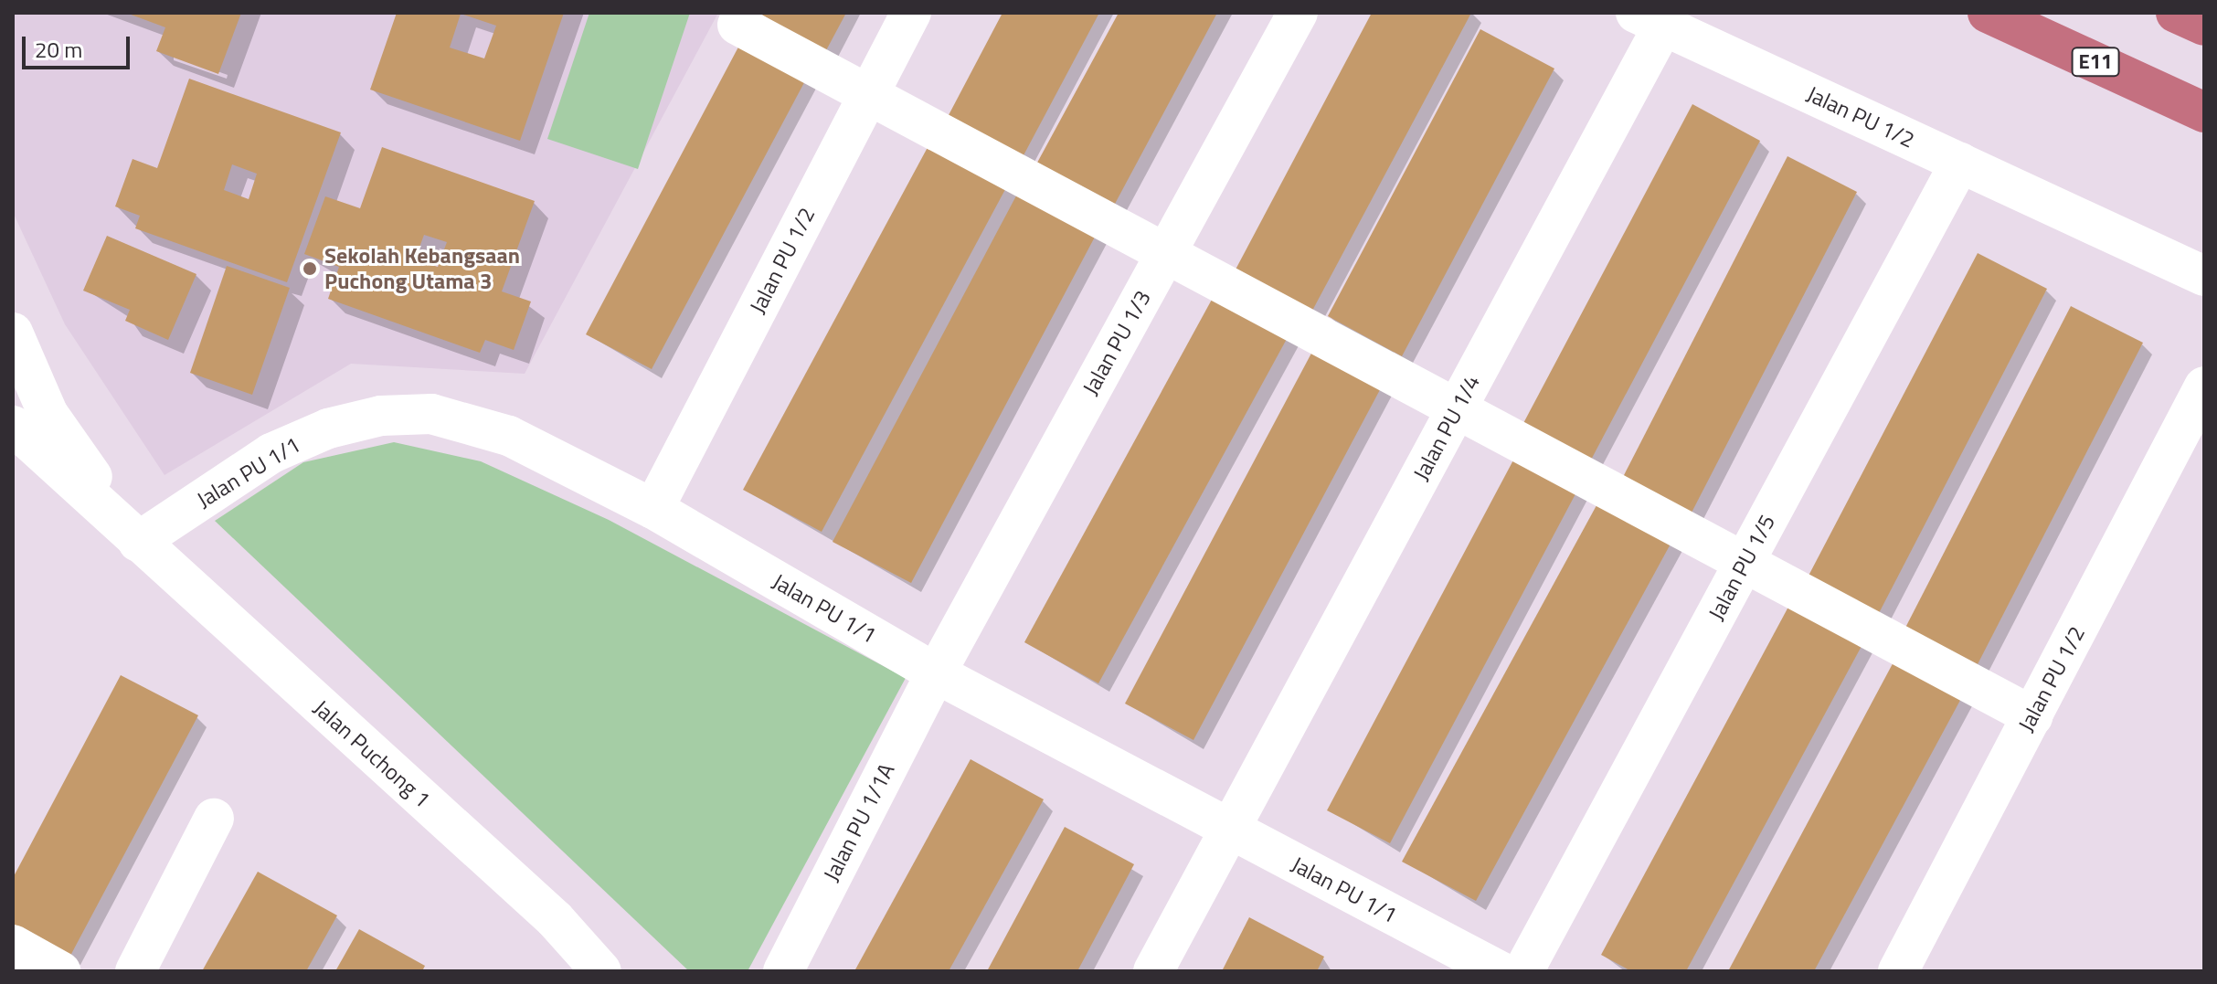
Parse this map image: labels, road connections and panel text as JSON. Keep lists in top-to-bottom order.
{
  "streets": {
    "highway": ["E11"],
    "street": [
      "Jalan PU 1/2",
      "Jalan PU 1/3",
      "Jalan PU 1/4",
      "Jalan PU 1/1",
      "Jalan PU 1/5",
      "Jalan Puchong 1",
      "Jalan PU 1/1A"
    ]
  },
  "crossings": [
    ["Jalan PU 1/2", "Jalan PU 1/4"],
    ["Jalan PU 1/2", "Jalan PU 1/1"],
    ["Jalan PU 1/2", "Jalan PU 1/5"],
    ["Jalan PU 1/3", "Jalan PU 1/1"],
    ["Jalan PU 1/3", "Jalan PU 1/1A"],
    ["Jalan PU 1/4", "Jalan PU 1/1"],
    ["Jalan PU 1/1", "Jalan Puchong 1"],
    ["Jalan PU 1/1", "Jalan PU 1/1A"]
  ],
  "places": ["Sekolah Kebangsaan Puchong Utama 3"],
  "scale_bar": "20 m"
}
